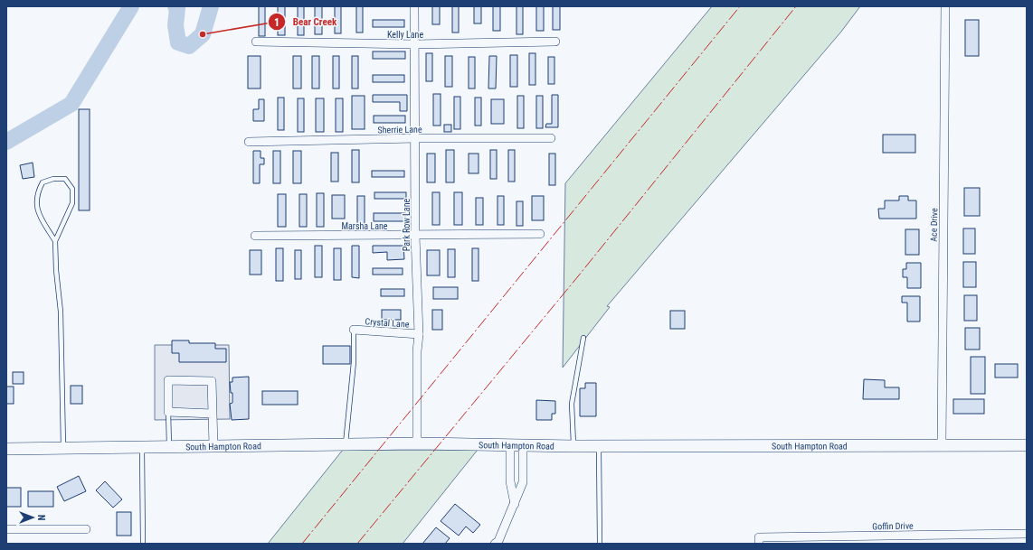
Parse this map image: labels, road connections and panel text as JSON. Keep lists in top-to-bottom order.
{
  "streets": {
    "main road": ["South Hampton Road"],
    "street": [
      "Kelly Lane",
      "Sherrie Lane",
      "Park Row Lane",
      "Ace Drive",
      "Marsha Lane",
      "Crystal Lane",
      "Goffin Drive"
    ]
  },
  "crossings": [
    ["Kelly Lane", "Park Row Lane"],
    ["Sherrie Lane", "Park Row Lane"],
    ["Park Row Lane", "Marsha Lane"],
    ["Park Row Lane", "Crystal Lane"],
    ["Park Row Lane", "South Hampton Road"],
    ["Ace Drive", "South Hampton Road"]
  ],
  "places": ["Bear Creek"],
  "north": "right"
}
